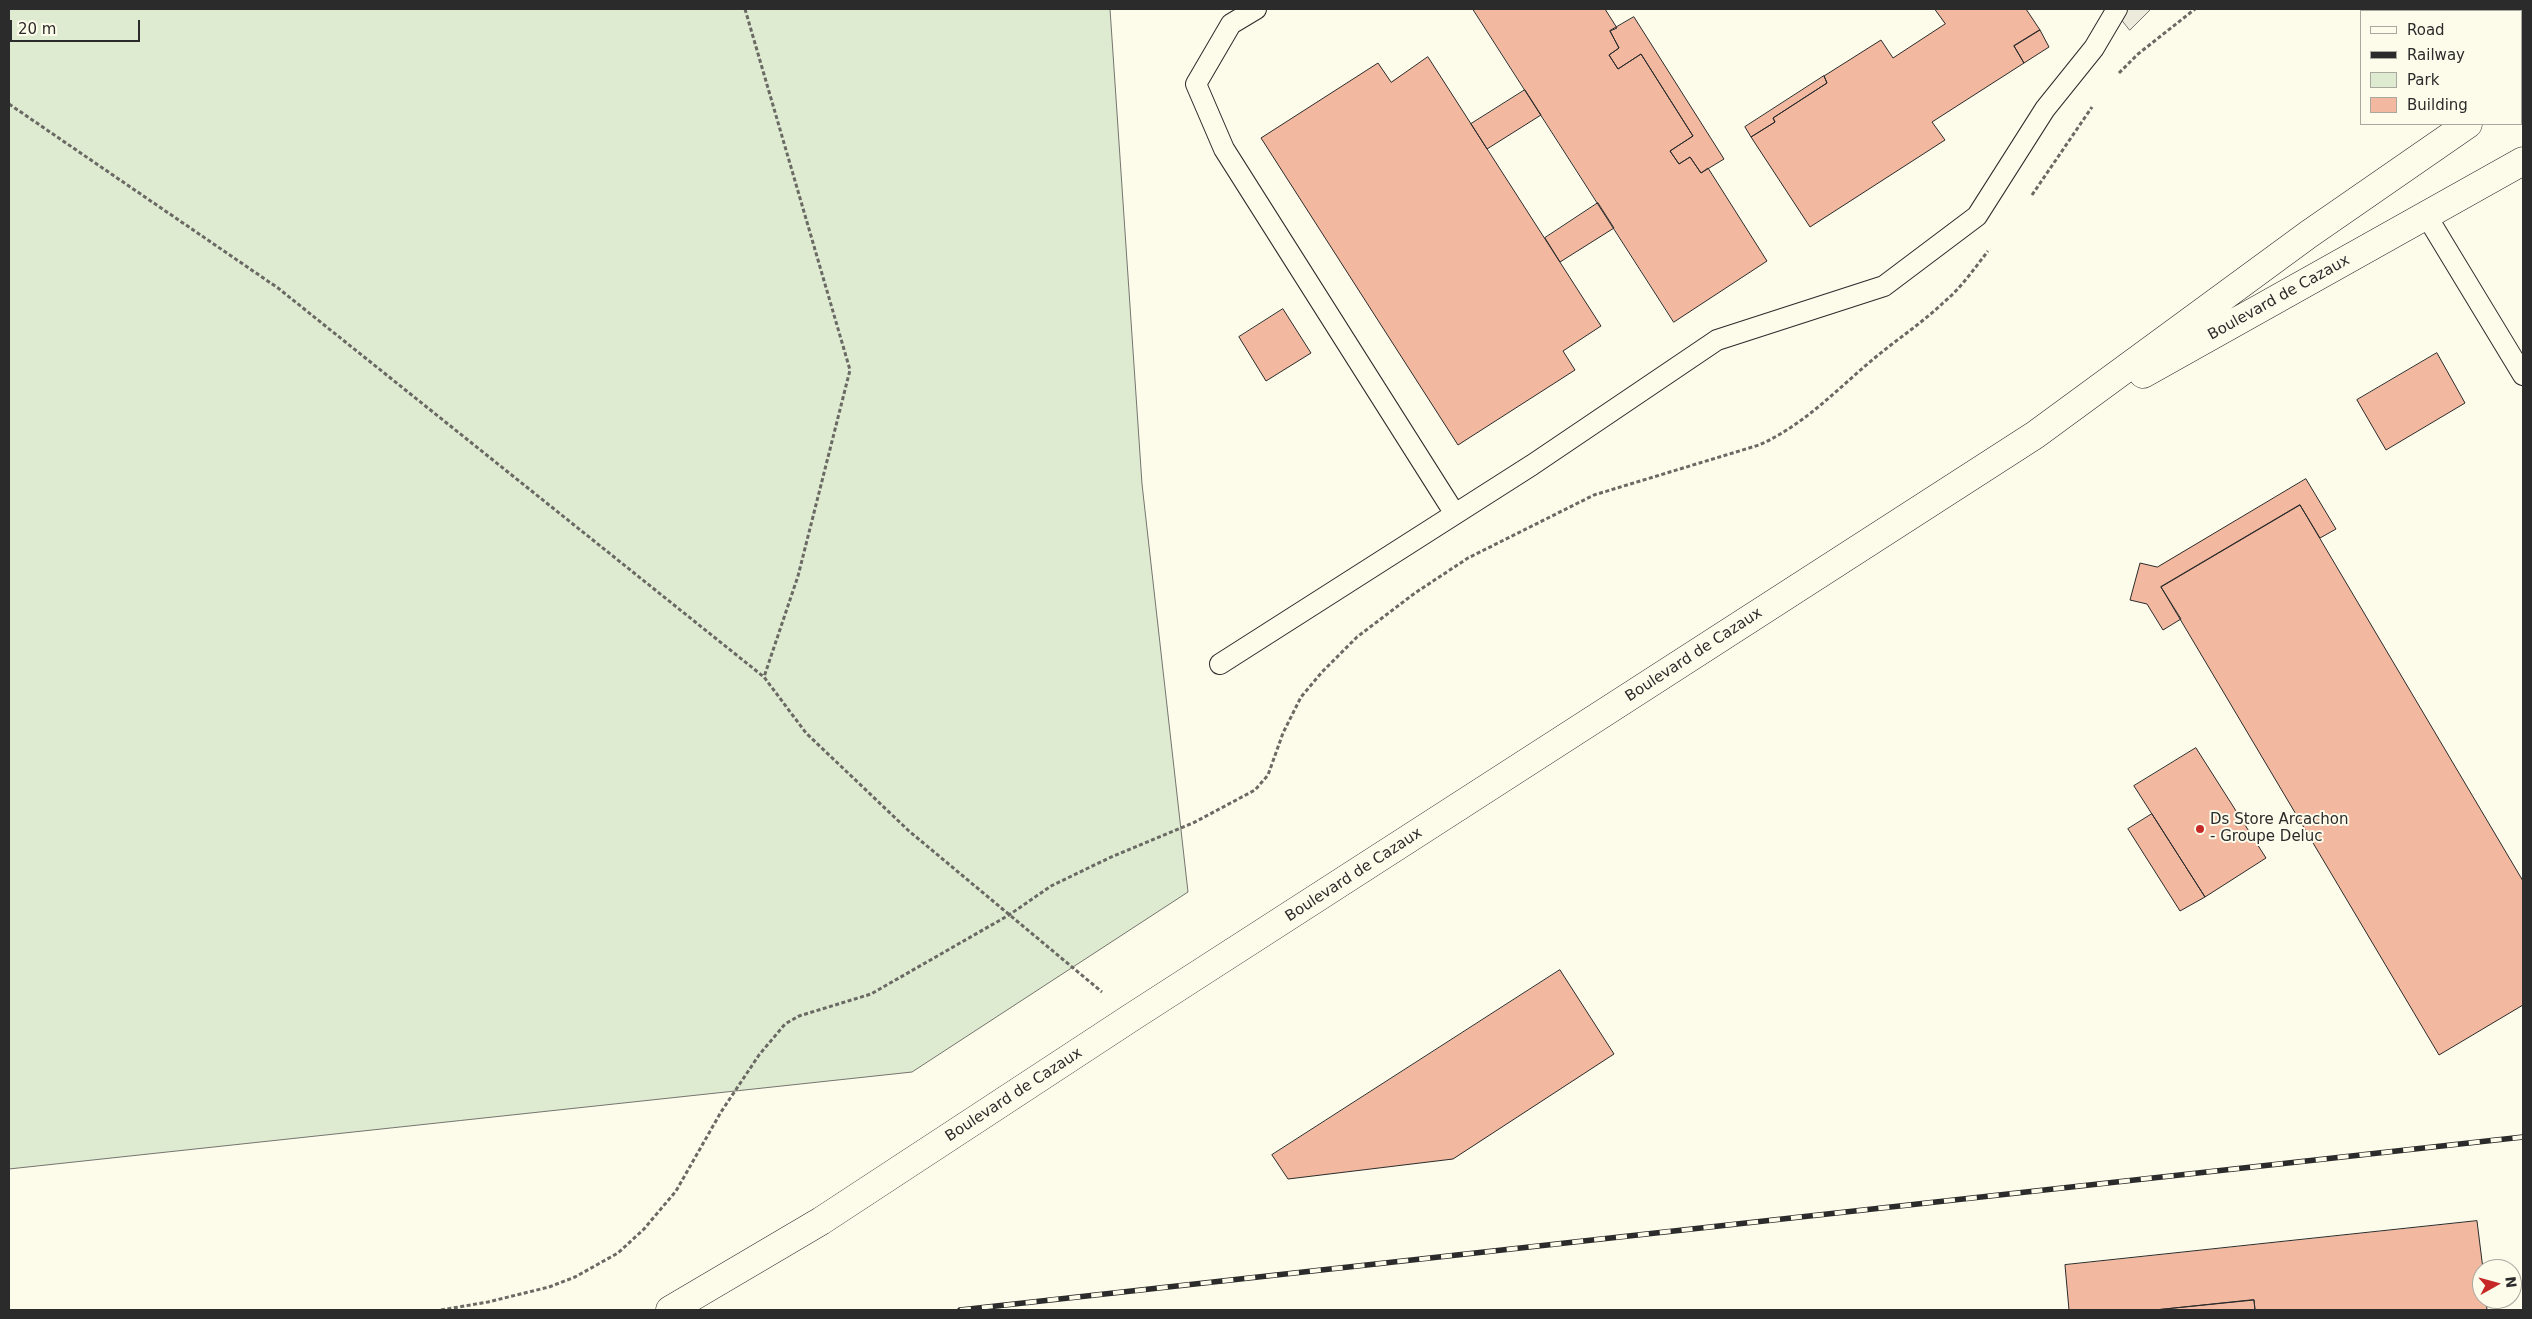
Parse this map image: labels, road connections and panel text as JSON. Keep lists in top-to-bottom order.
{
  "streets": {
    "main road": ["Boulevard de Cazaux"]
  },
  "places": ["Ds Store Arcachon - Groupe Deluc"],
  "legend": [
    "Road",
    "Railway",
    "Park",
    "Building"
  ],
  "scale_bar": "20 m",
  "north": "right"
}
